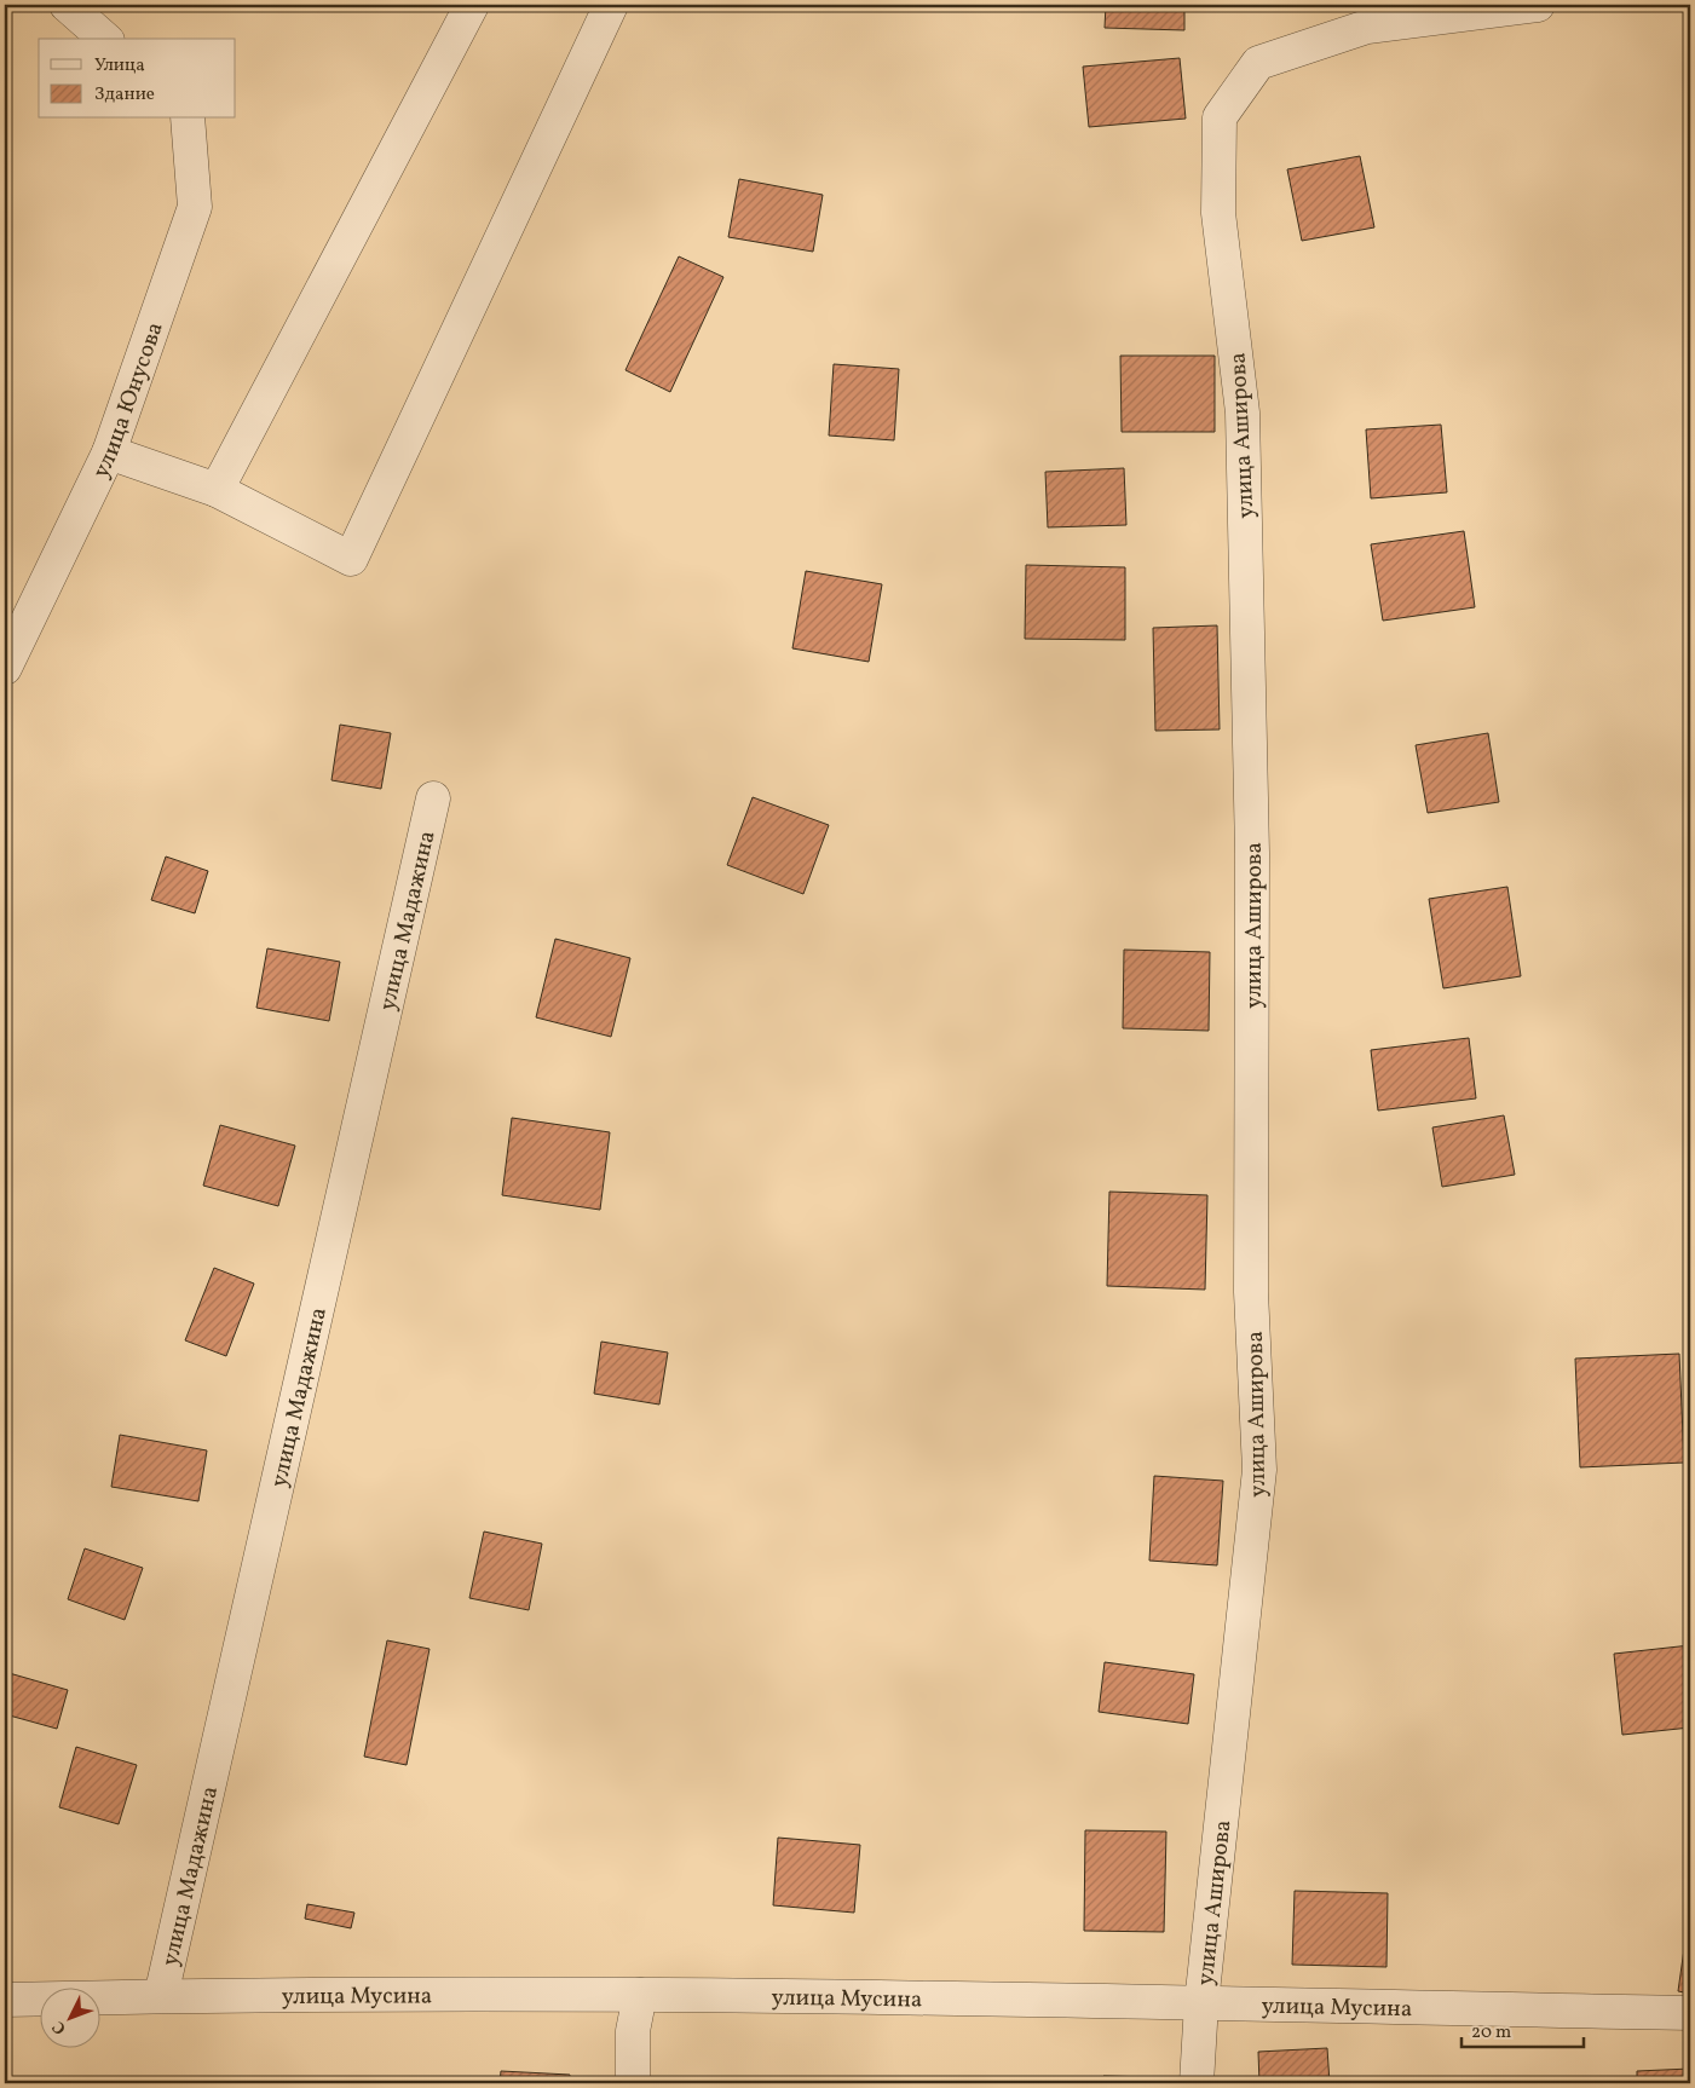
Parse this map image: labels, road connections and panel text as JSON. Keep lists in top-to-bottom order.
{
  "streets": {
    "street": [
      "улица Юнусова",
      "улица Аширова",
      "улица Мадажина",
      "улица Мусина"
    ]
  },
  "crossings": [
    ["улица Аширова", "улица Мусина"],
    ["улица Мадажина", "улица Мусина"]
  ],
  "legend": ["Улица", "Здание"],
  "scale_bar": "20 m",
  "north": "bottom left"
}
